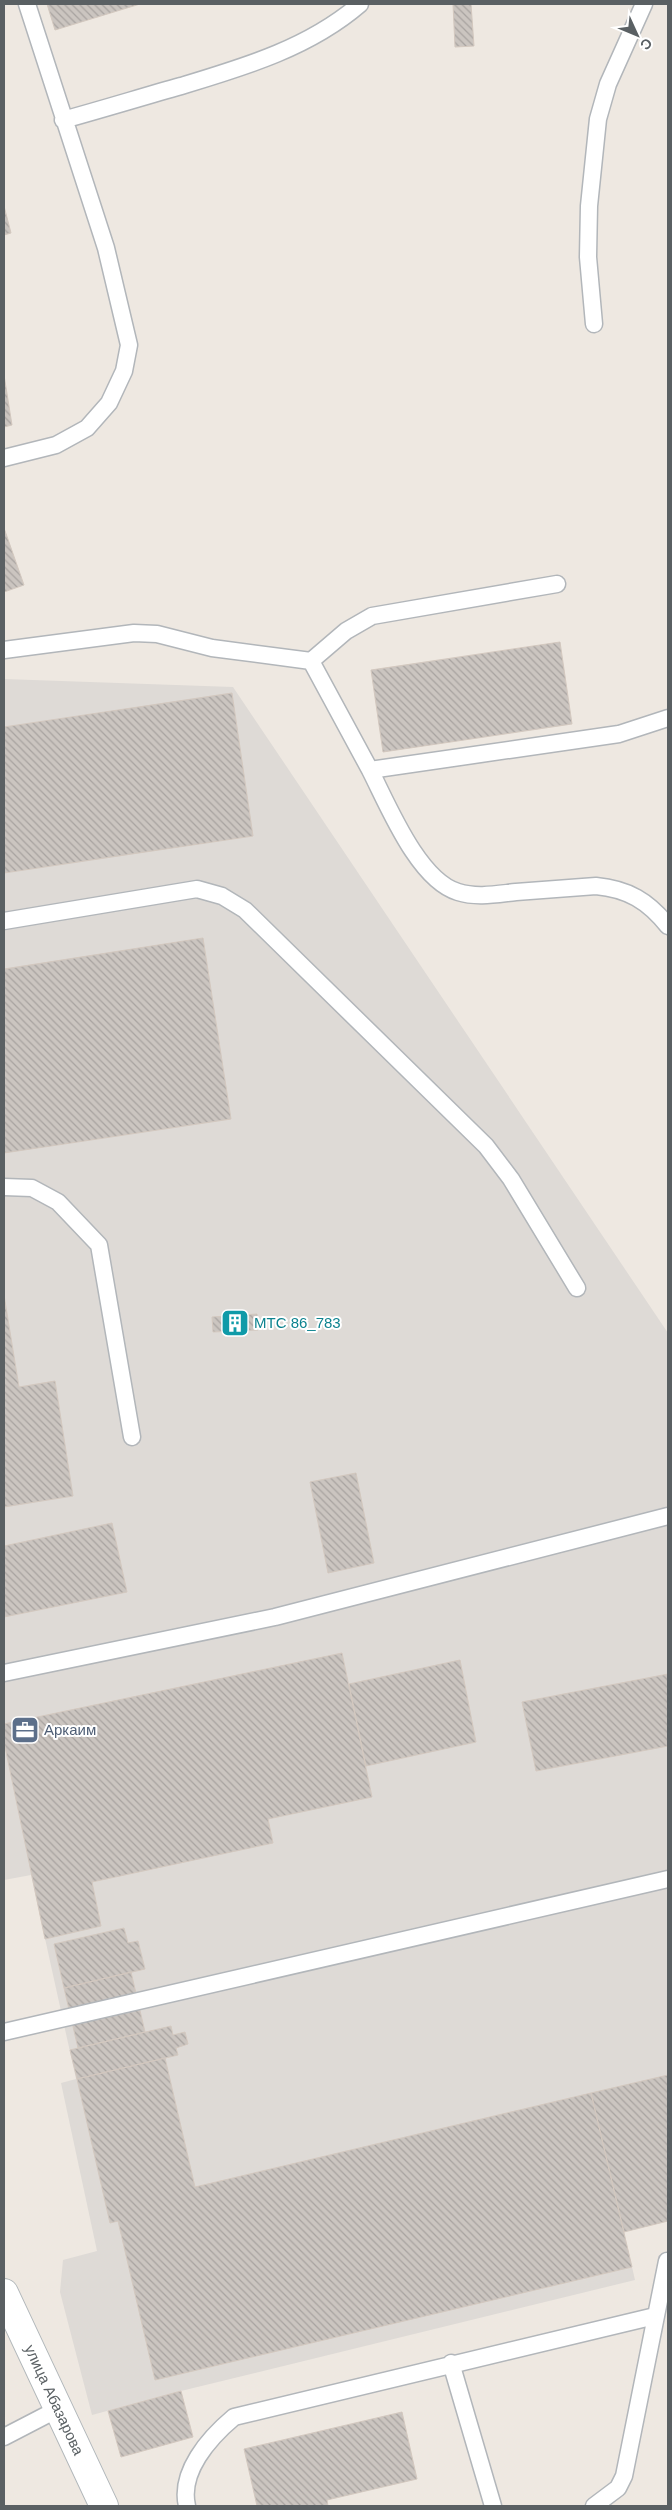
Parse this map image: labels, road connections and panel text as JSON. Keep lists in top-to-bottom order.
{
  "streets": {
    "street": ["улица Абазарова"]
  },
  "places": {
    "building": ["МТС 86_783"],
    "office": ["Аркаим"]
  },
  "north": "bottom right"
}
